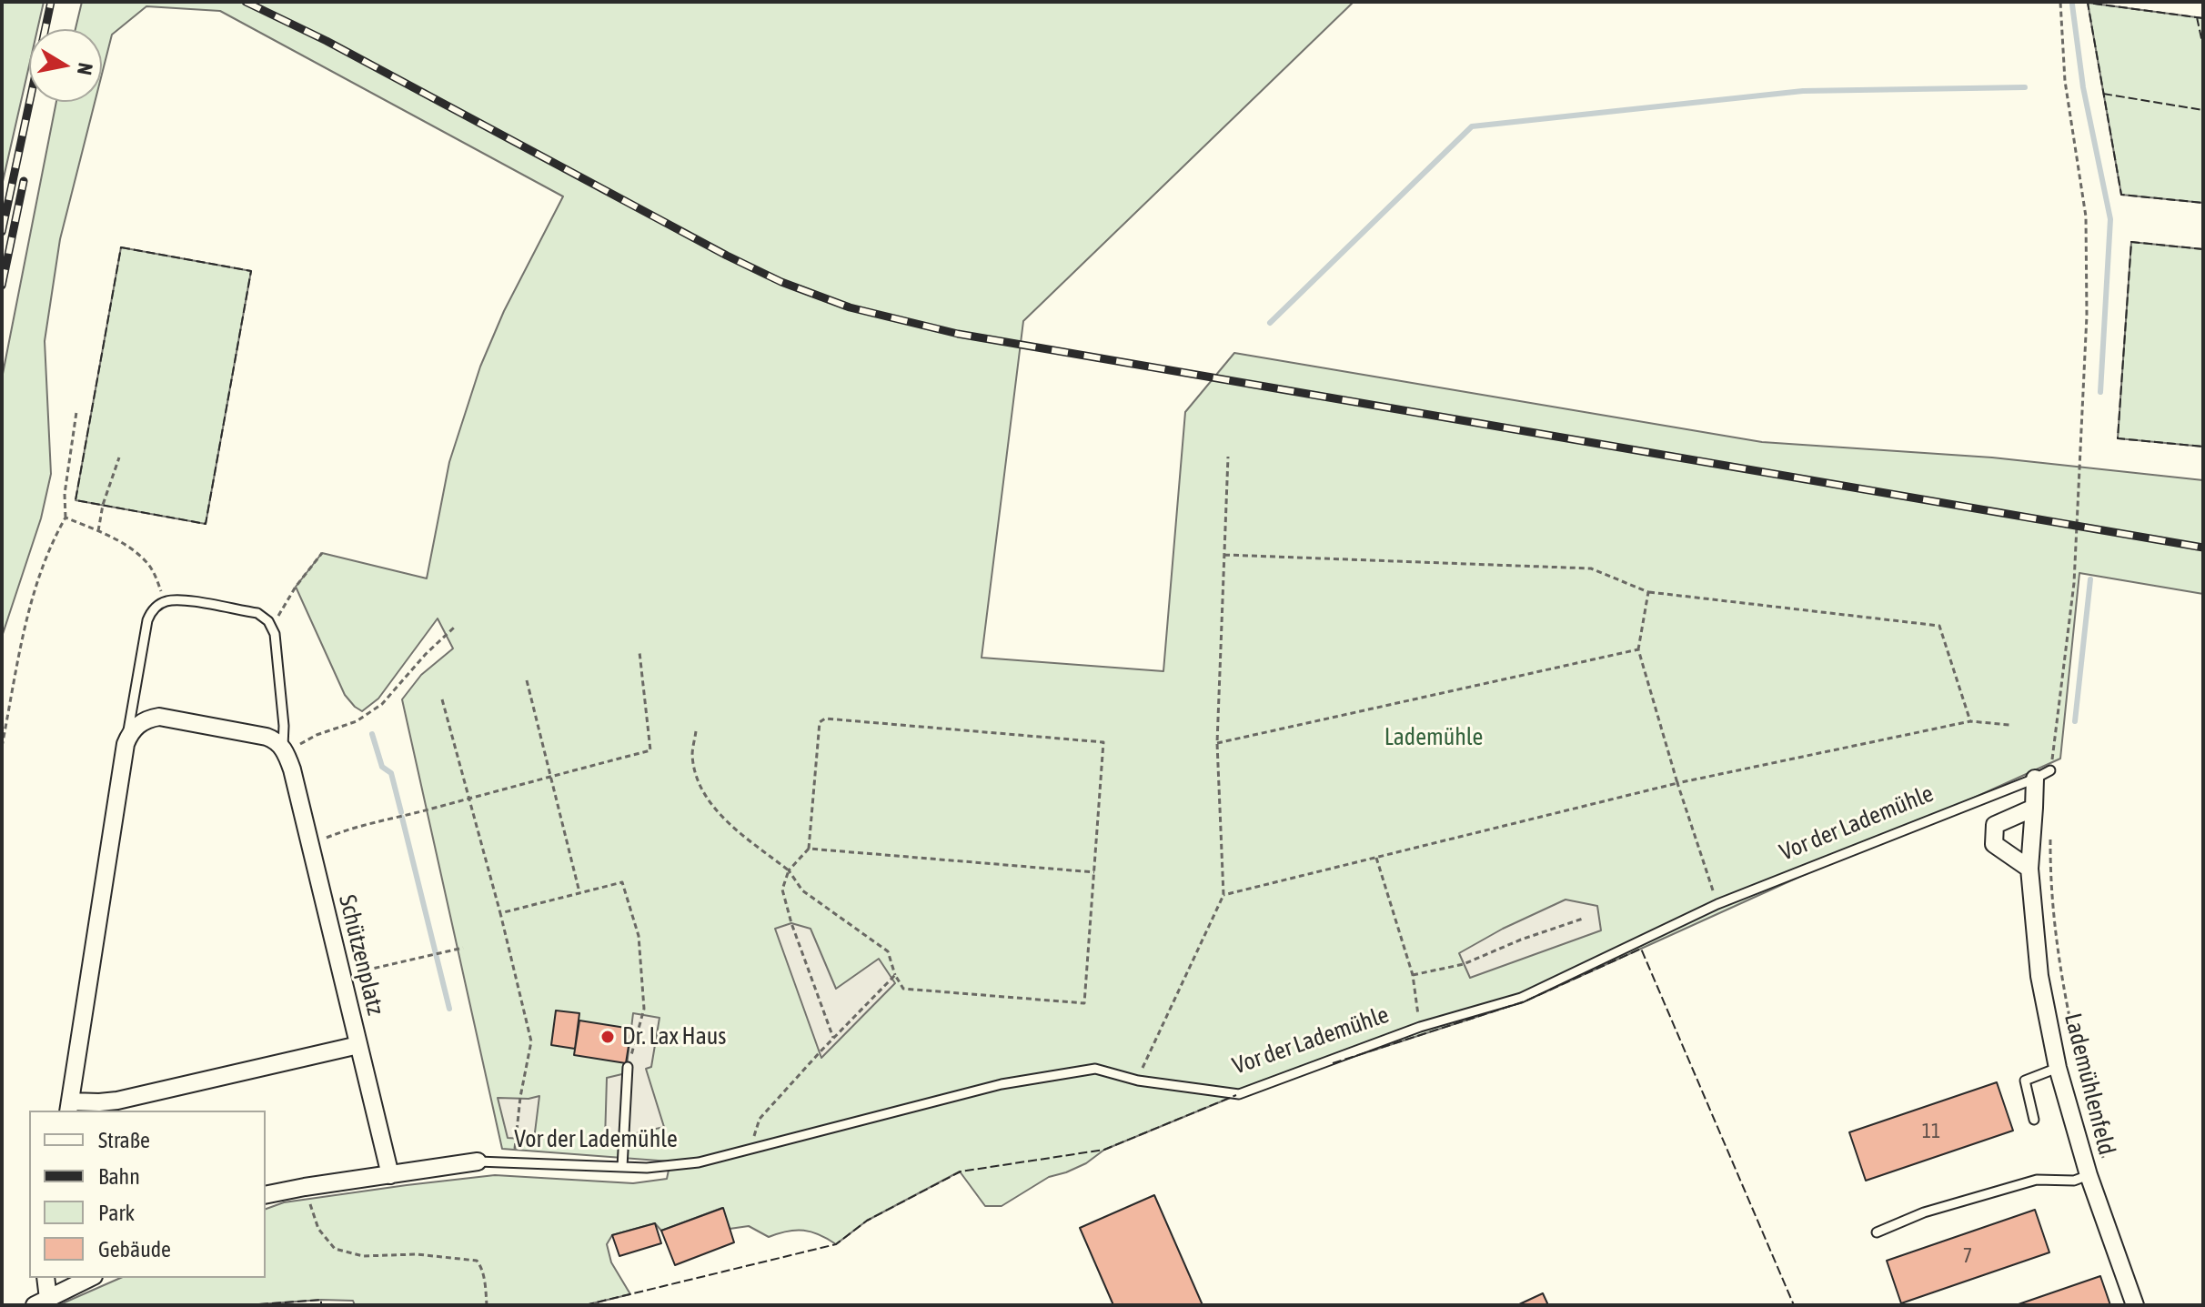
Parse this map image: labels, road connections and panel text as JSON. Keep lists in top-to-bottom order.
{
  "streets": {
    "street": ["Vor der Lademühle", "Schützenplatz", "Lademühlenfeld"]
  },
  "crossings": [
    ["Vor der Lademühle", "Schützenplatz"]
  ],
  "parks": ["Lademühle"],
  "places": ["Dr. Lax Haus"],
  "house_numbers": ["11", "7"],
  "legend": [
    "Straße",
    "Bahn",
    "Park",
    "Gebäude"
  ],
  "north": "right"
}
